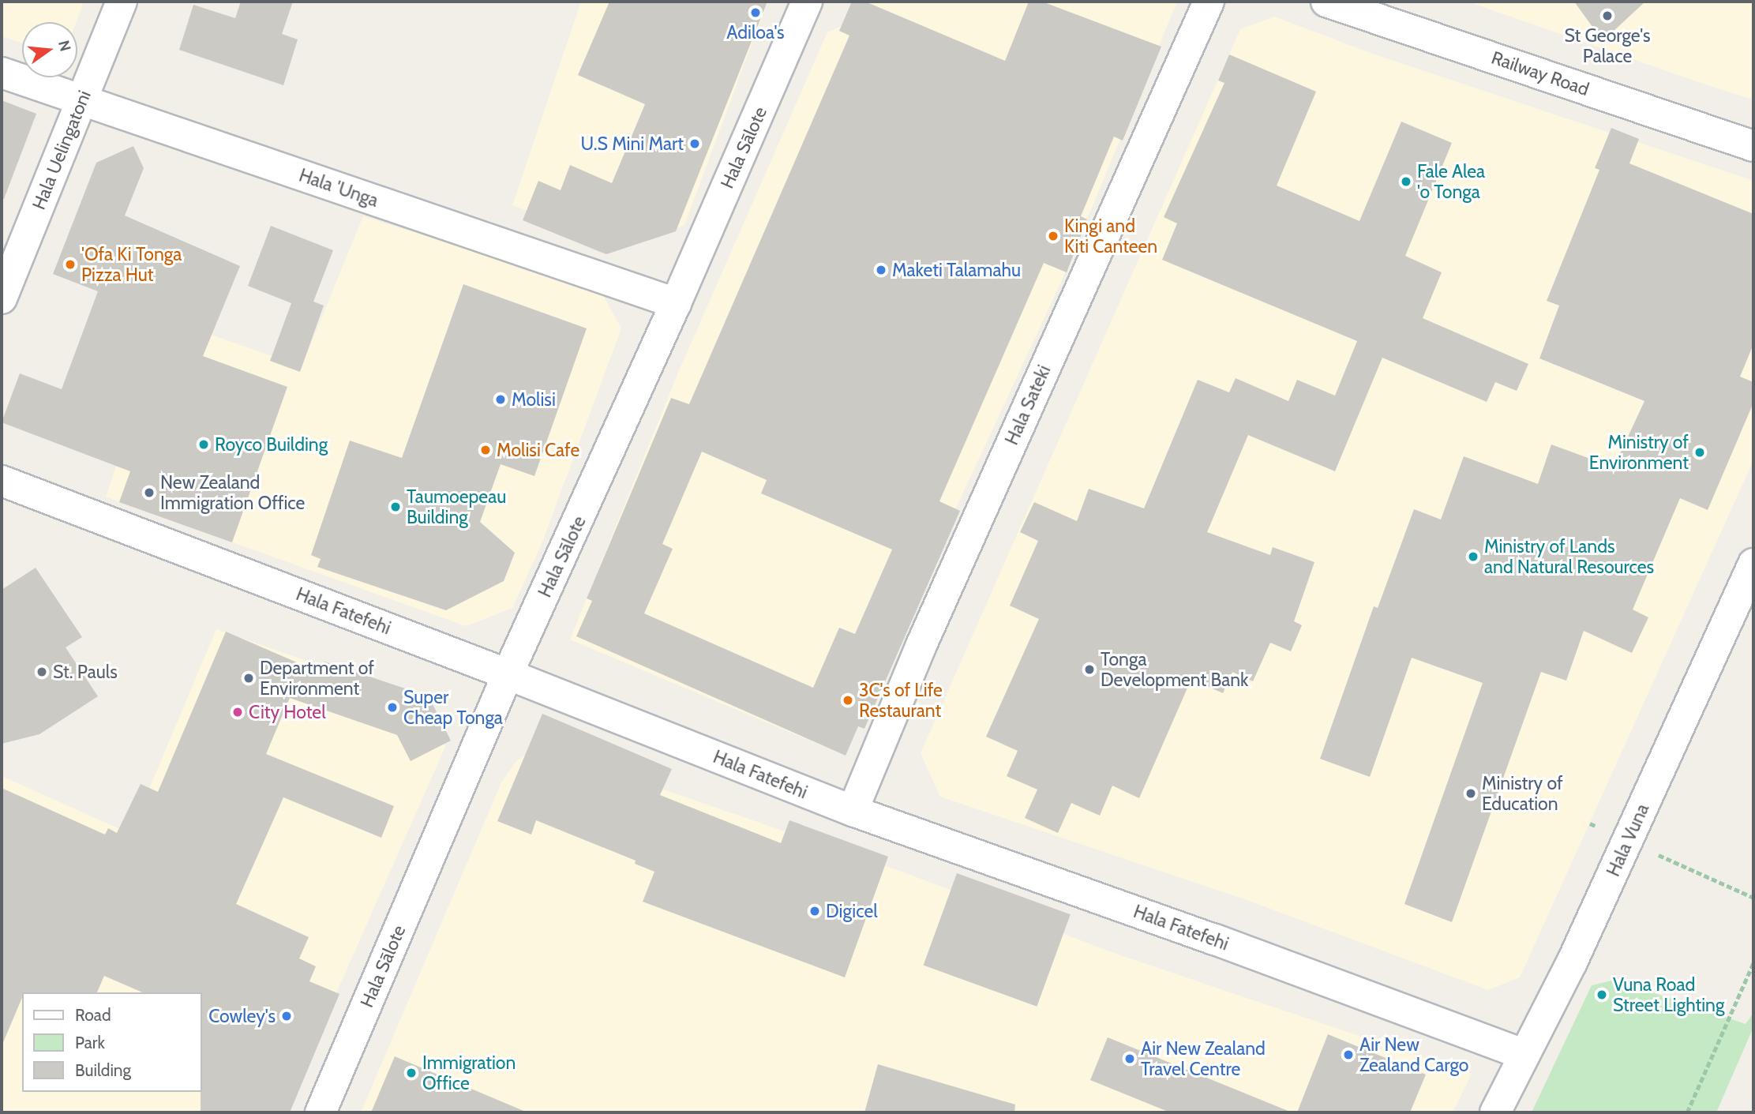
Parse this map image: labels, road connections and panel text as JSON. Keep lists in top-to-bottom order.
{
  "streets": {
    "street": [
      "Railway Road",
      "Hala Sālote",
      "Hala Uelingatoni",
      "Hala 'Unga",
      "Hala Sateki",
      "Hala Fatefehi",
      "Hala Vuna"
    ]
  },
  "crossings": [
    ["Hala Sālote", "Hala 'Unga"],
    ["Hala Sālote", "Hala Fatefehi"],
    ["Hala Uelingatoni", "Hala 'Unga"],
    ["Hala Sateki", "Hala Fatefehi"],
    ["Hala Fatefehi", "Hala Vuna"]
  ],
  "places": [
    "Adiloa's",
    "St George's Palace",
    "U.S Mini Mart",
    "Fale Alea 'o Tonga",
    "Kingi and Kiti Canteen",
    "'Ofa Ki Tonga Pizza Hut",
    "Maketi Talamahu",
    "Molisi",
    "Royco Building",
    "Molisi Cafe",
    "Ministry of Environment",
    "New Zealand Immigration Office",
    "Taumoepeau Building",
    "Ministry of Lands and Natural Resources",
    "Tonga Development Bank",
    "St. Pauls",
    "Department of Environment",
    "3C's of Life Restaurant",
    "Super Cheap Tonga",
    "City Hotel",
    "Ministry of Education",
    "Digicel",
    "Vuna Road Street Lighting",
    "Cowley's",
    "Air New Zealand Cargo",
    "Air New Zealand Travel Centre",
    "Immigration Office"
  ],
  "legend": ["Road", "Park", "Building"],
  "north": "right"
}
